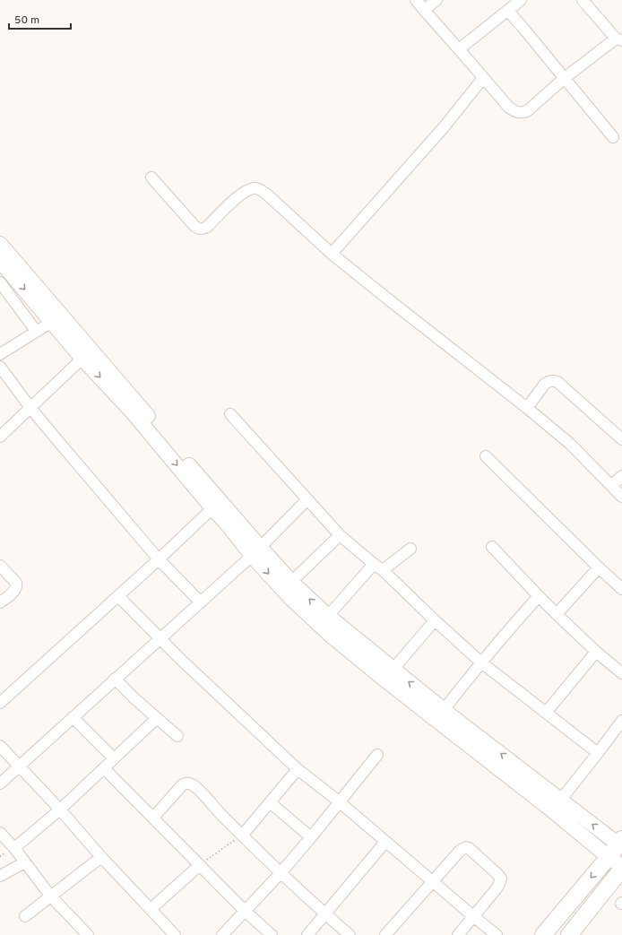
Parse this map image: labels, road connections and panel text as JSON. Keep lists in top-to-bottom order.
{
  "scale_bar": "50 m"
}
